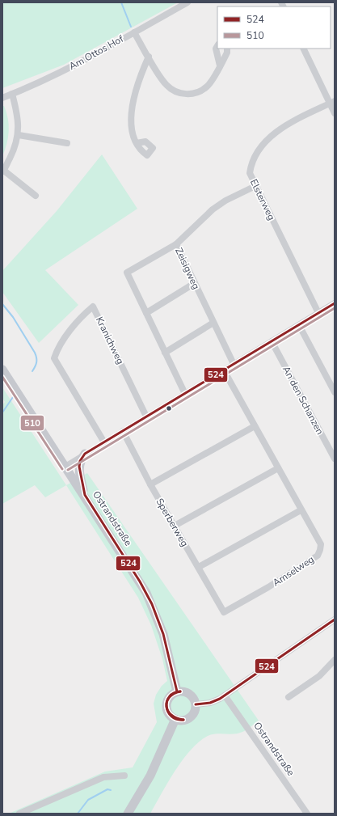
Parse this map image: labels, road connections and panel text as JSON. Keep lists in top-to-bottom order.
{
  "streets": {
    "main road": ["Ostrandstraße"],
    "street": [
      "Am Ottos Hof",
      "Elsterweg",
      "Zeisigweg",
      "Kranichweg",
      "An den Schanzen",
      "Sperberweg",
      "Amselweg"
    ]
  },
  "crossings": [
    ["Elsterweg", "Zeisigweg"],
    ["Sperberweg", "Amselweg"]
  ],
  "lines": ["transit line 524", "transit line 510"],
  "legend": ["524", "510"]
}
